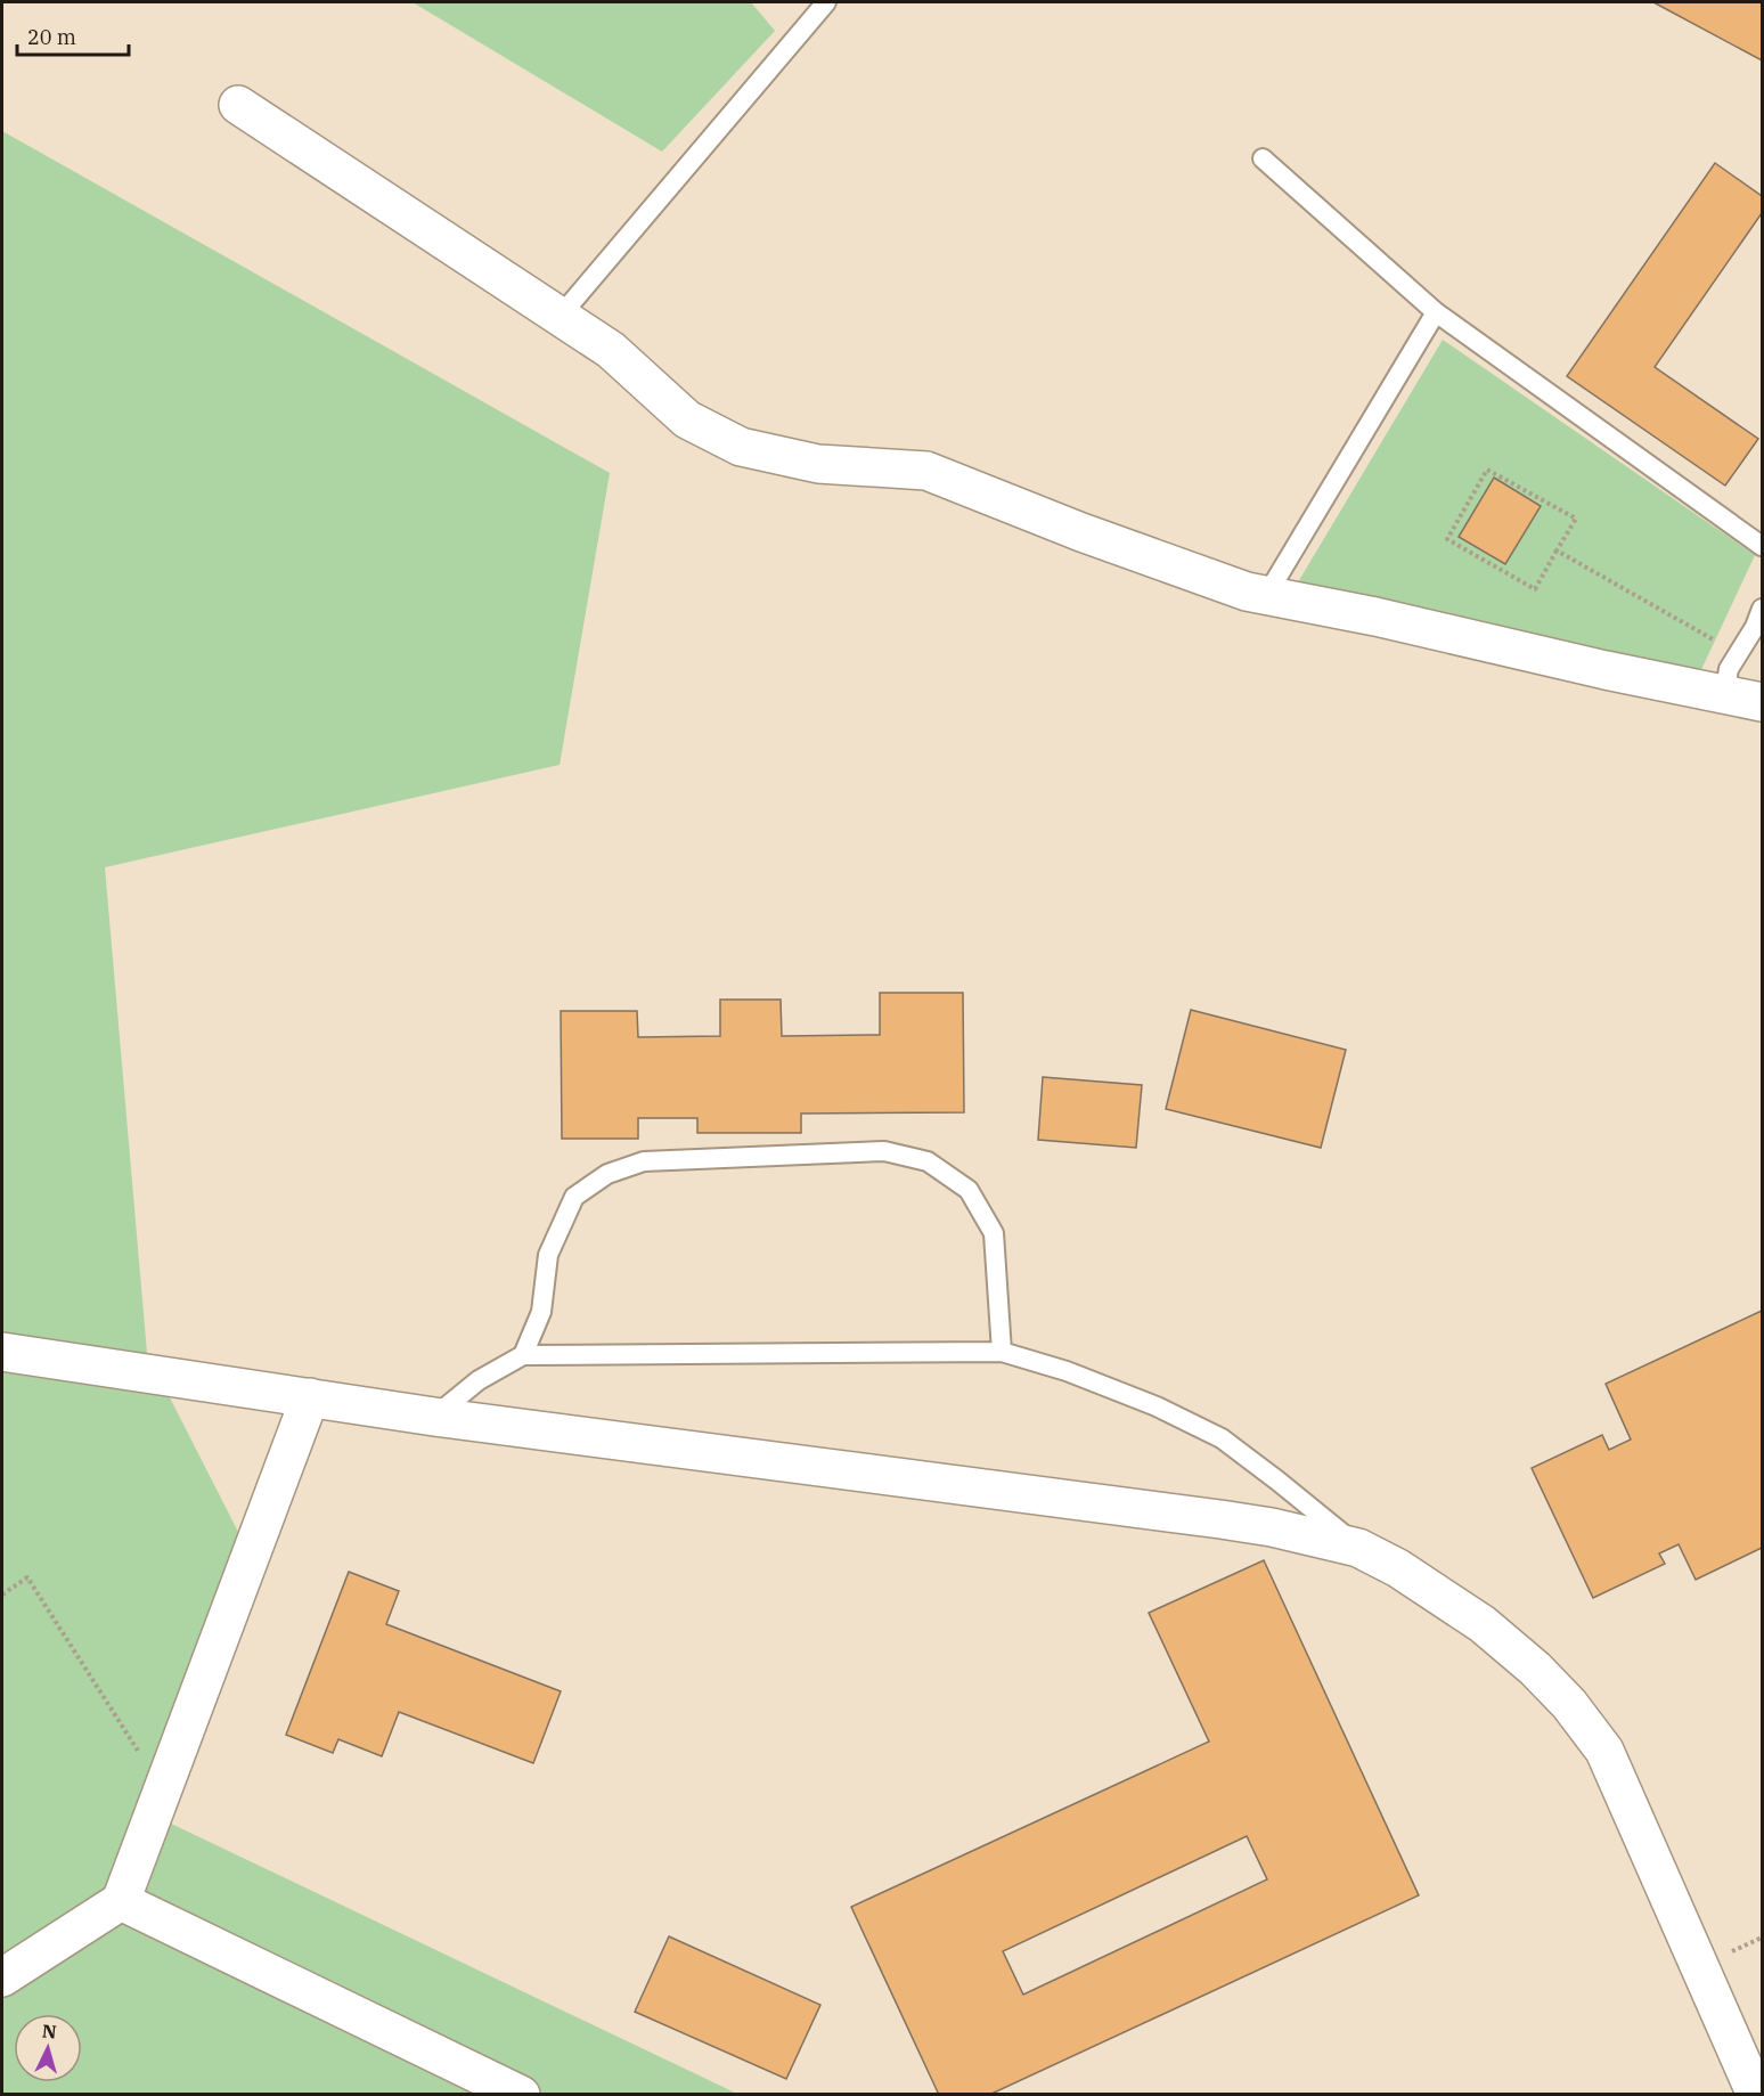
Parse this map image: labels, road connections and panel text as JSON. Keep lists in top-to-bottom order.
{
  "scale_bar": "20 m",
  "north": "top"
}
